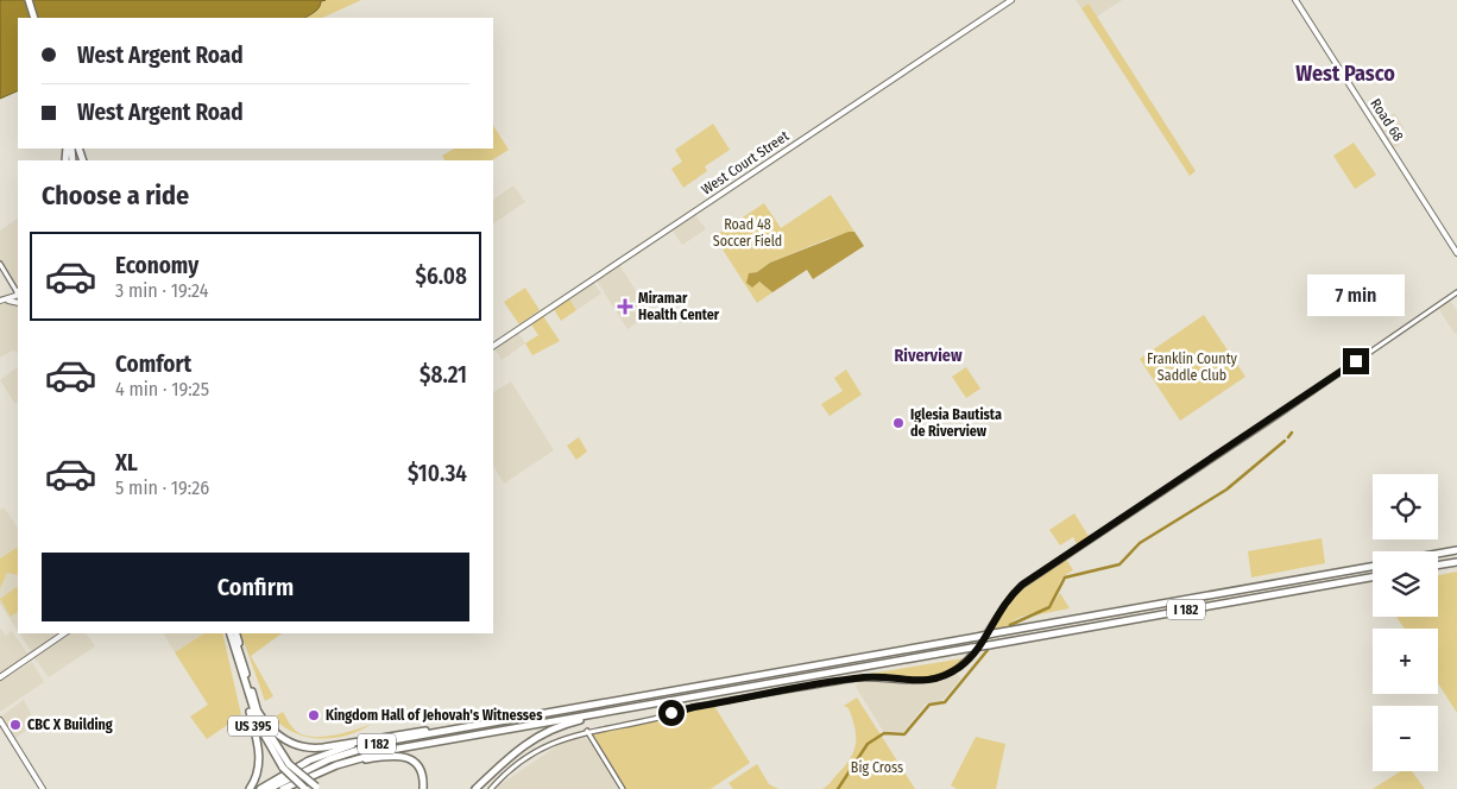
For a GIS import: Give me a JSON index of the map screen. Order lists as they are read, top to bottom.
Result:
{
  "streets": {
    "highway": ["I 182", "US 395"],
    "main road": ["Road 68", "West Court Street"]
  },
  "districts": ["West Pasco", "Riverview"],
  "parks": ["Road 48 Soccer Field", "Franklin County Saddle Club", "Big Cross"],
  "places": {
    "health": ["Miramar Health Center"],
    "other": ["Iglesia Bautista de Riverview", "Kingdom Hall of Jehovah's Witnesses", "CBC X Building"]
  },
  "page": {
    "banner": ["West Argent Road", "West Argent Road"],
    "heading": "Choose a ride",
    "list": [
      {
        "name": "Economy",
        "note": "3 min · 19:24",
        "value": "$6.08"
      },
      {
        "name": "Comfort",
        "note": "4 min · 19:25",
        "value": "$8.21"
      },
      {
        "name": "XL",
        "note": "5 min · 19:26",
        "value": "$10.34"
      }
    ],
    "bubble": "7 min",
    "map_buttons": ["+", "−"],
    "buttons": "Confirm"
  }
}
